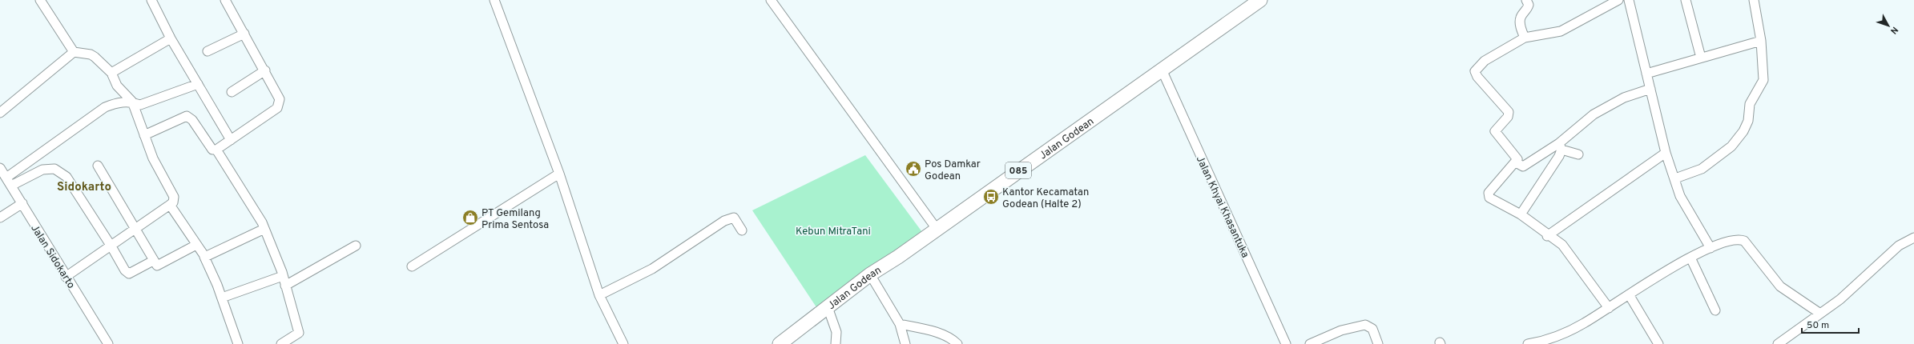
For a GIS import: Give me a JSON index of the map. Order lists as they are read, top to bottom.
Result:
{
  "streets": {
    "main road": ["Jalan Godean", "085"],
    "street": ["Jalan Khyai Khasantuka", "Jalan Sidokarto"]
  },
  "crossings": [
    ["Jalan Godean", "Jalan Khyai Khasantuka"]
  ],
  "districts": ["Sidokarto"],
  "parks": ["Kebun MitraTani"],
  "places": {
    "public building": ["Pos Damkar Godean"],
    "bus stop": ["Kantor Kecamatan Godean (Halte 2)"],
    "shop": ["PT Gemilang Prima Sentosa"]
  },
  "scale_bar": "50 m",
  "north": "bottom right"
}
